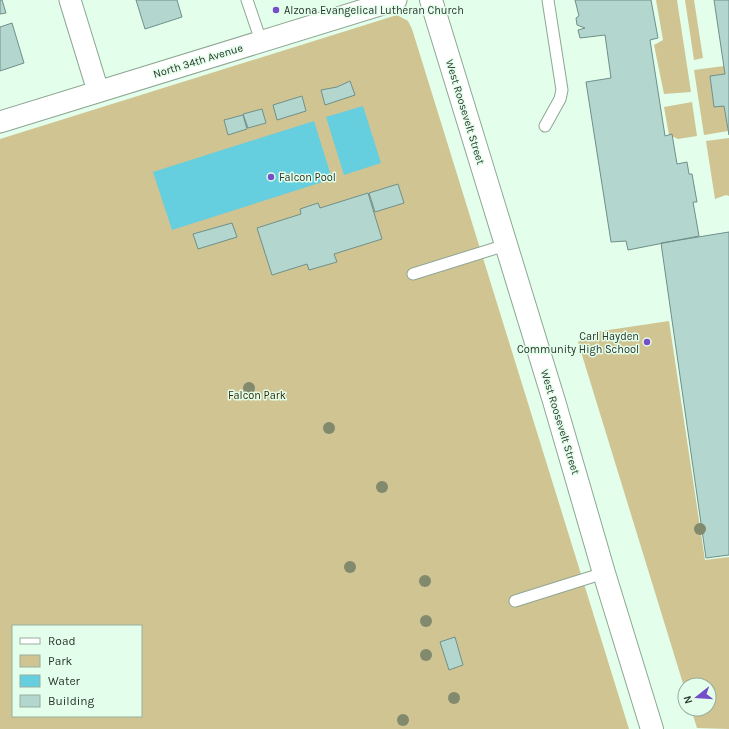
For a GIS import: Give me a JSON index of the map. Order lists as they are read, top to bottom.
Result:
{
  "streets": {
    "street": ["North 34th Avenue", "West Roosevelt Street"]
  },
  "parks": ["Falcon Park"],
  "places": ["Alzona Evangelical Lutheran Church", "Falcon Pool", "Carl Hayden Community High School"],
  "legend": [
    "Road",
    "Park",
    "Water",
    "Building"
  ],
  "north": "left"
}
